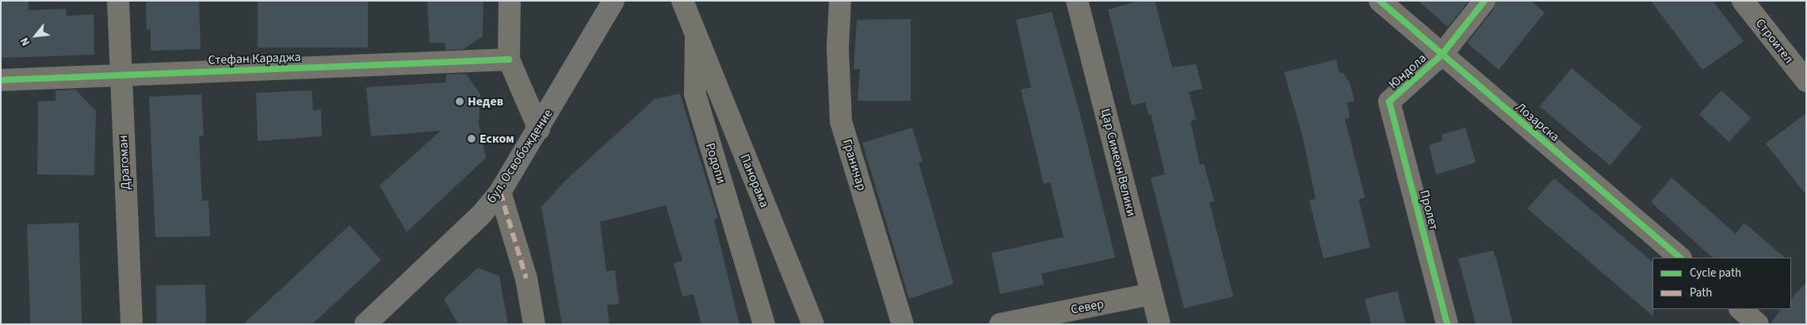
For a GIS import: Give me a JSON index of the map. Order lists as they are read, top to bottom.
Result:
{
  "streets": {
    "main road": ["бул. Освобождение"],
    "street": [
      "Строител",
      "Стефан Караджа",
      "Юндола",
      "Лозарска",
      "Драгоман",
      "Цар Симеон Велики",
      "Родопи",
      "Граничар",
      "Панорама",
      "Пролет",
      "Север"
    ]
  },
  "crossings": [
    ["Стефан Караджа", "Драгоман"],
    ["Юндола", "Лозарска"],
    ["Юндола", "Пролет"],
    ["Цар Симеон Велики", "Север"],
    ["Родопи", "Панорама"]
  ],
  "places": ["Недев", "Еском"],
  "legend": ["Cycle path", "Path"],
  "north": "bottom left"
}
